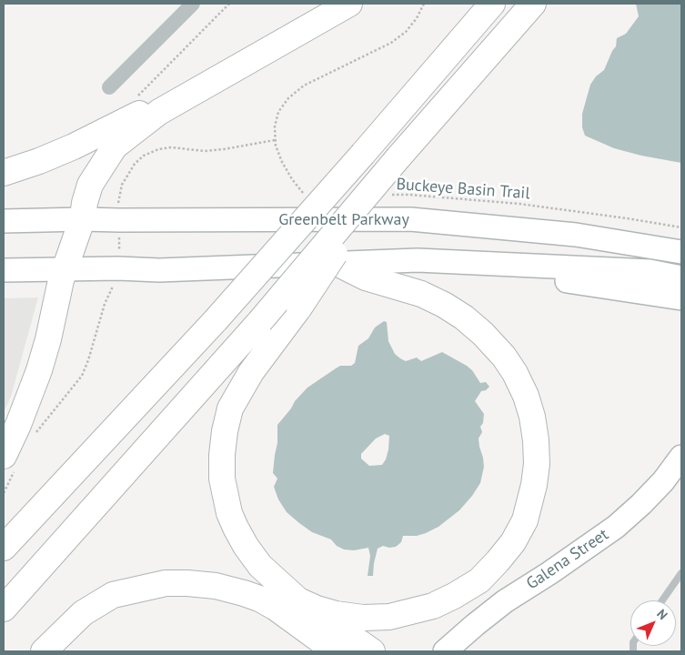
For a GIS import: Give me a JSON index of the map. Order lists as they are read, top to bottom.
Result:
{
  "streets": {
    "main road": ["Greenbelt Parkway", "Galena Street"],
    "path": ["Buckeye Basin Trail"]
  },
  "north": "top right"
}
